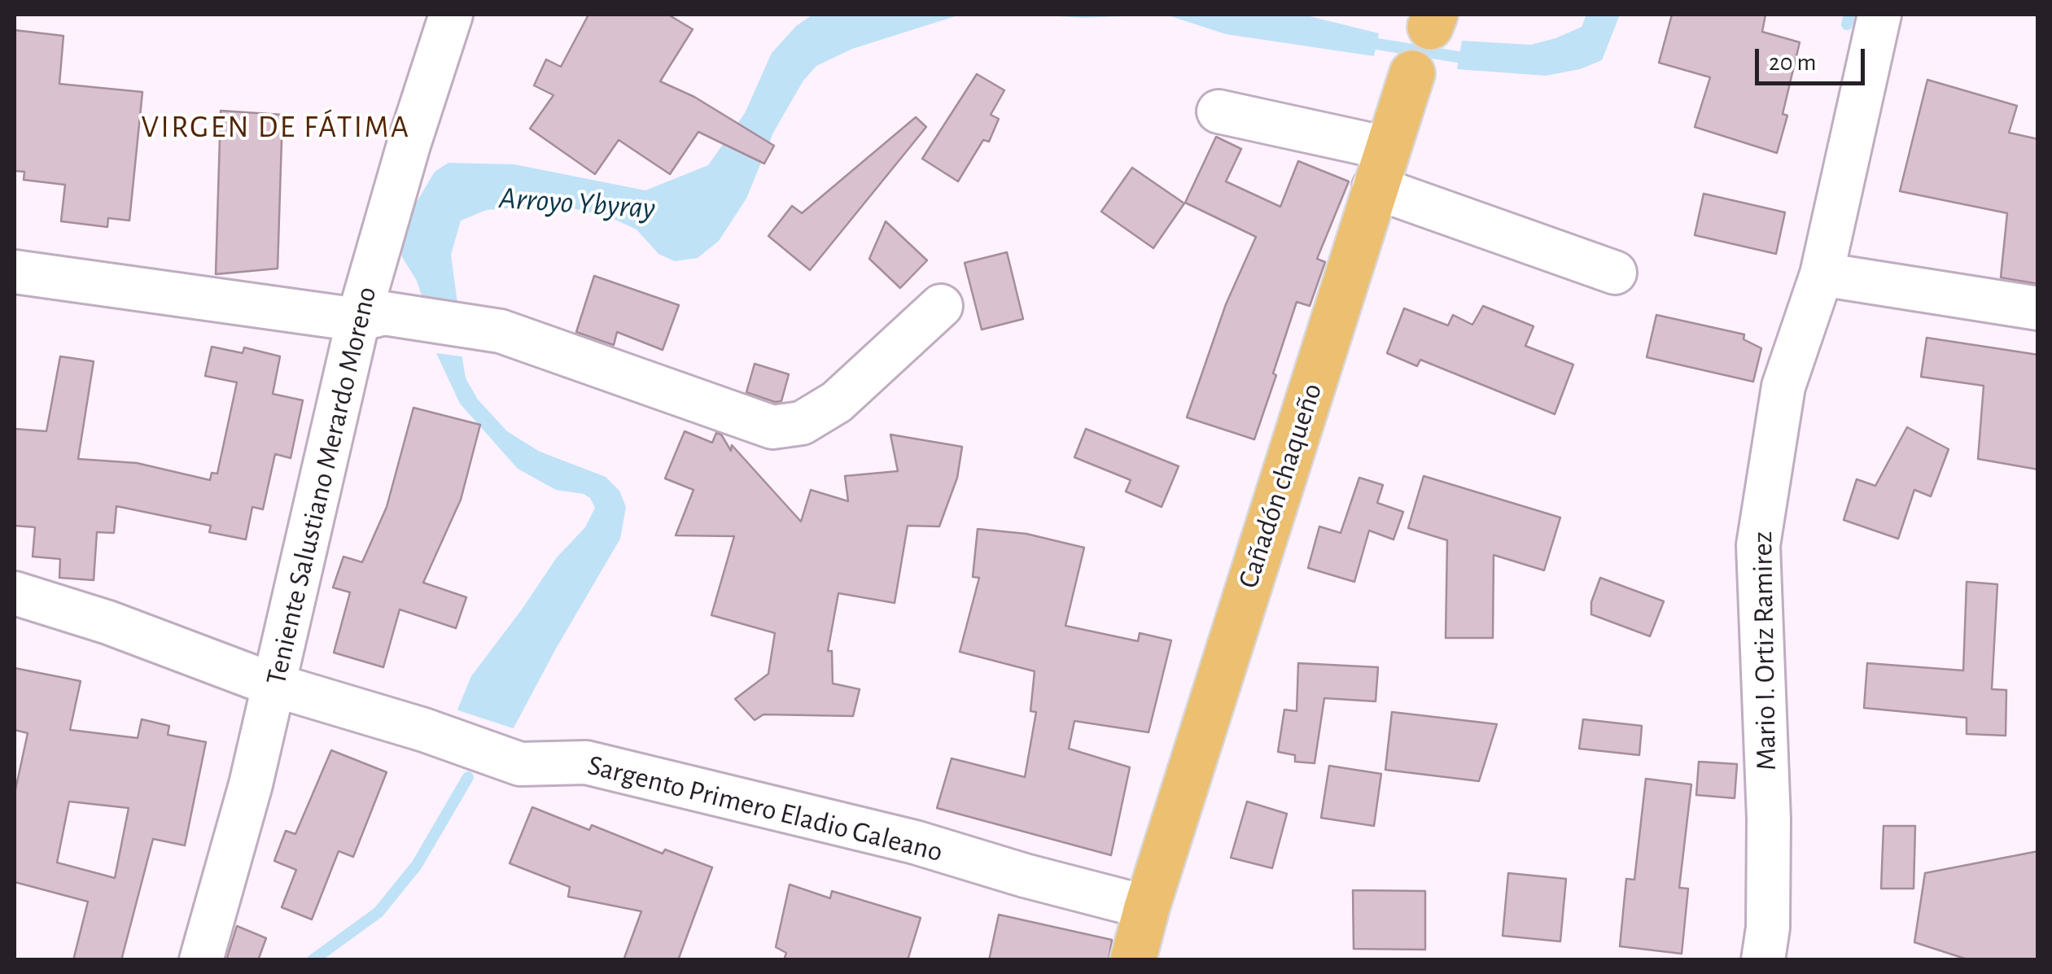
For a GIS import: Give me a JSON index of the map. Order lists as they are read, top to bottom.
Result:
{
  "streets": {
    "main road": ["Cañadón chaqueño"],
    "street": ["Teniente Salustiano Merardo Moreno", "Mario I. Ortiz Ramirez", "Sargento Primero Eladio Galeano"]
  },
  "crossings": [
    ["Teniente Salustiano Merardo Moreno", "Sargento Primero Eladio Galeano"],
    ["Cañadón chaqueño", "Sargento Primero Eladio Galeano"]
  ],
  "districts": ["VIRGEN DE FÁTIMA"],
  "water": ["Arroyo Ybyray"],
  "scale_bar": "20 m"
}
